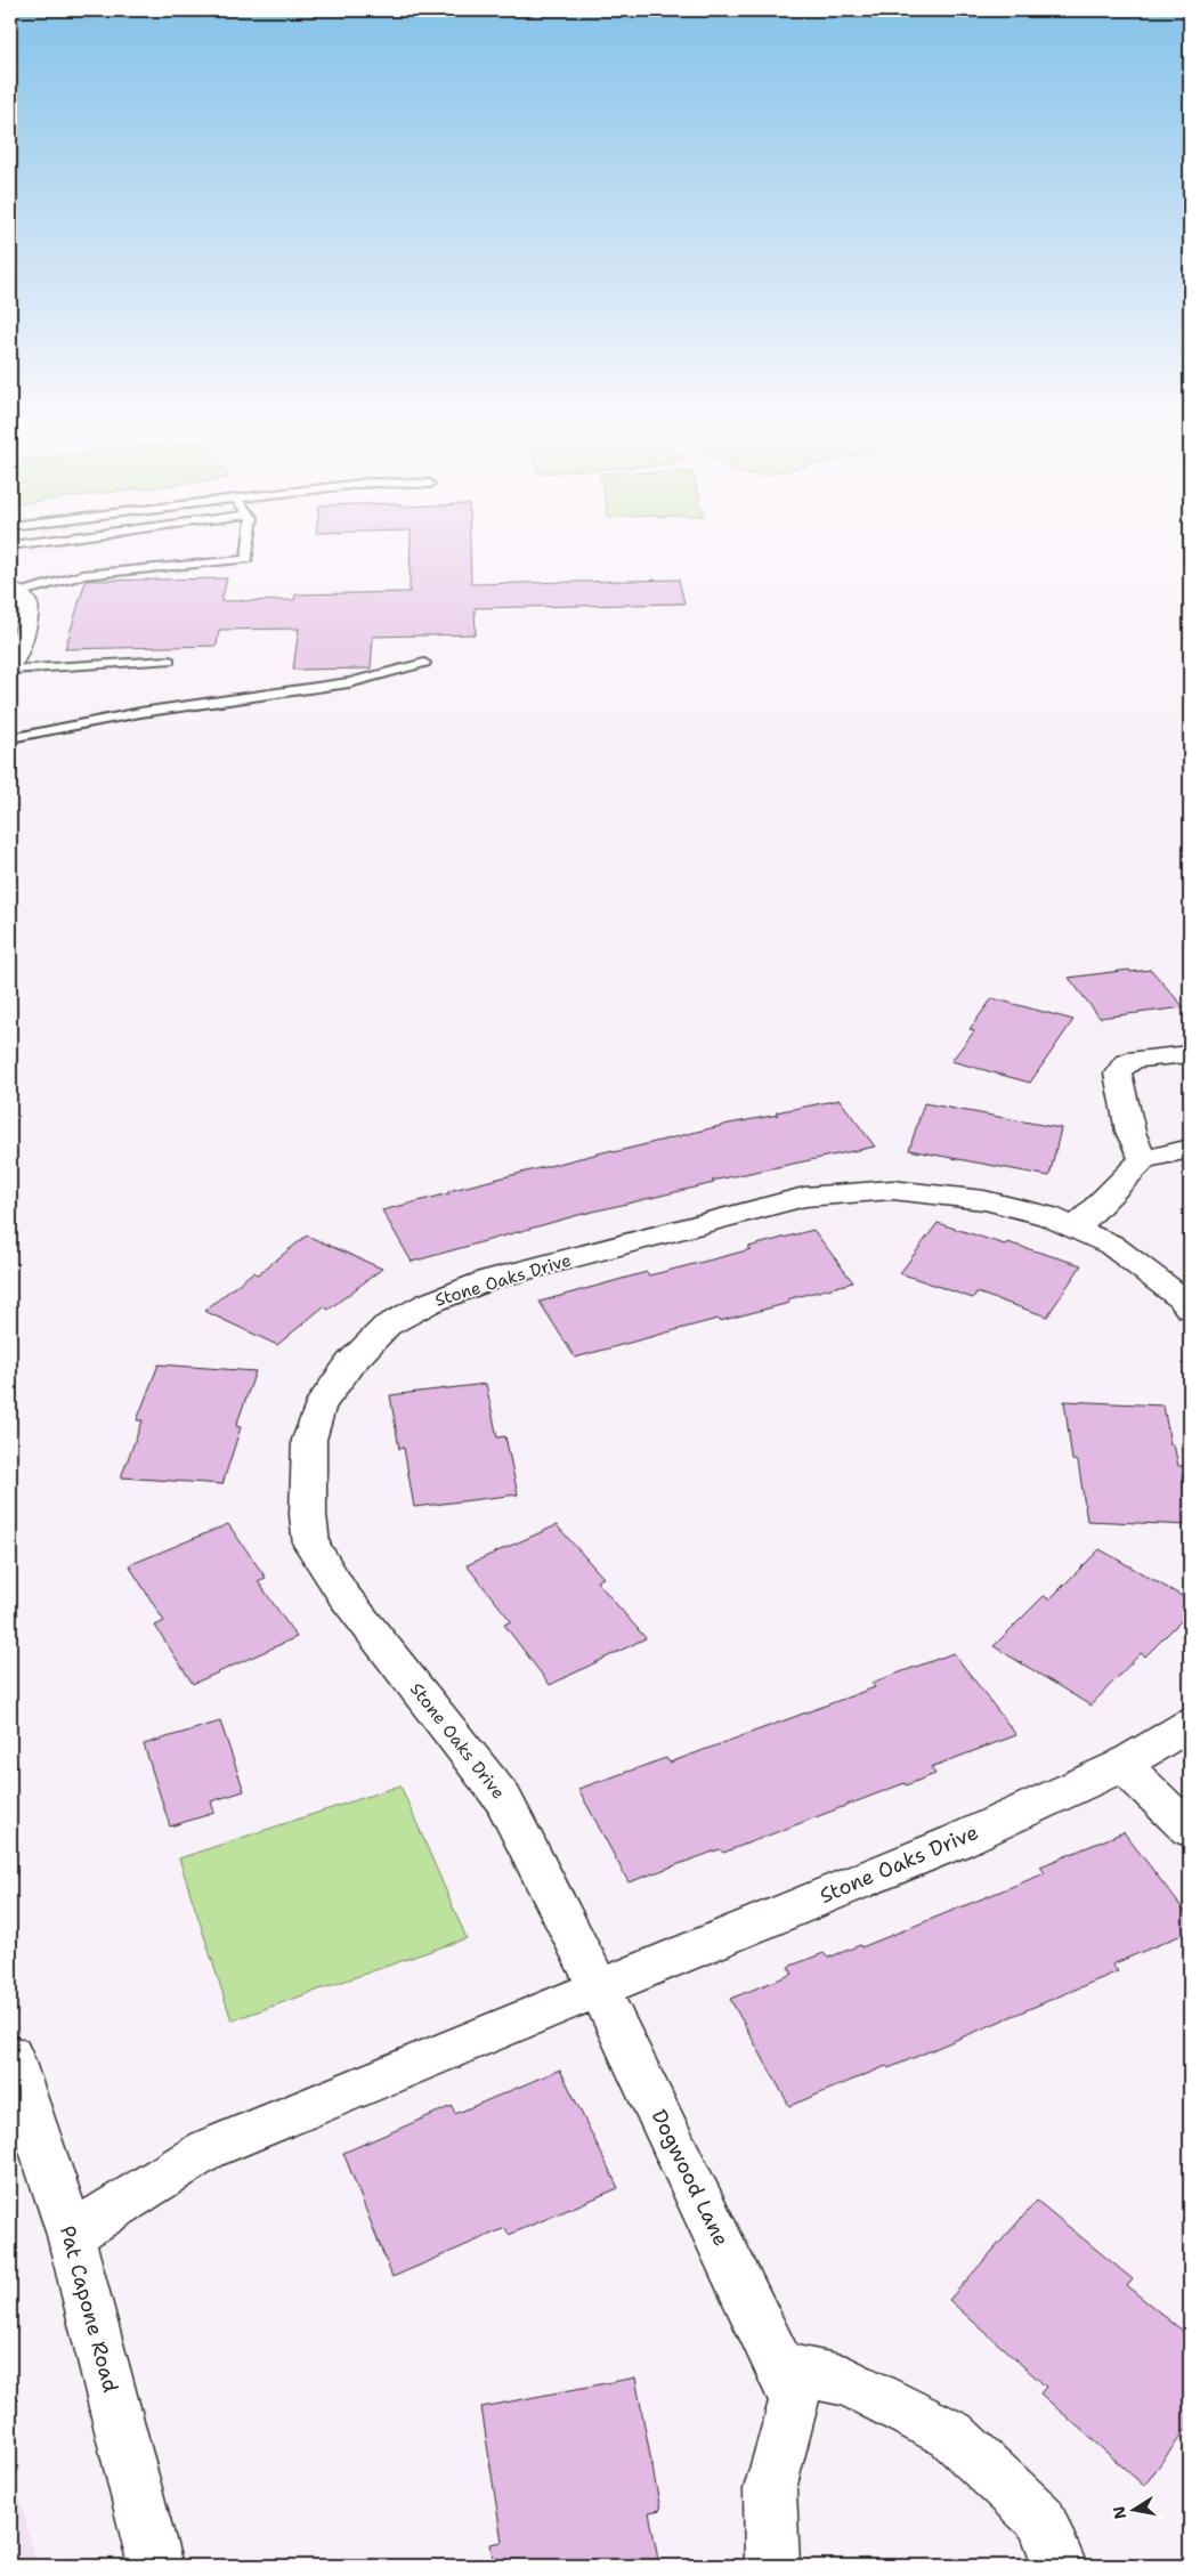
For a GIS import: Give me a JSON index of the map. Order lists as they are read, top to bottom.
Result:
{
  "streets": {
    "street": ["Stone Oaks Drive", "Dogwood Lane", "Pat Capone Road"]
  },
  "crossings": [
    ["Stone Oaks Drive", "Dogwood Lane"],
    ["Stone Oaks Drive", "Pat Capone Road"]
  ],
  "north": "left"
}
